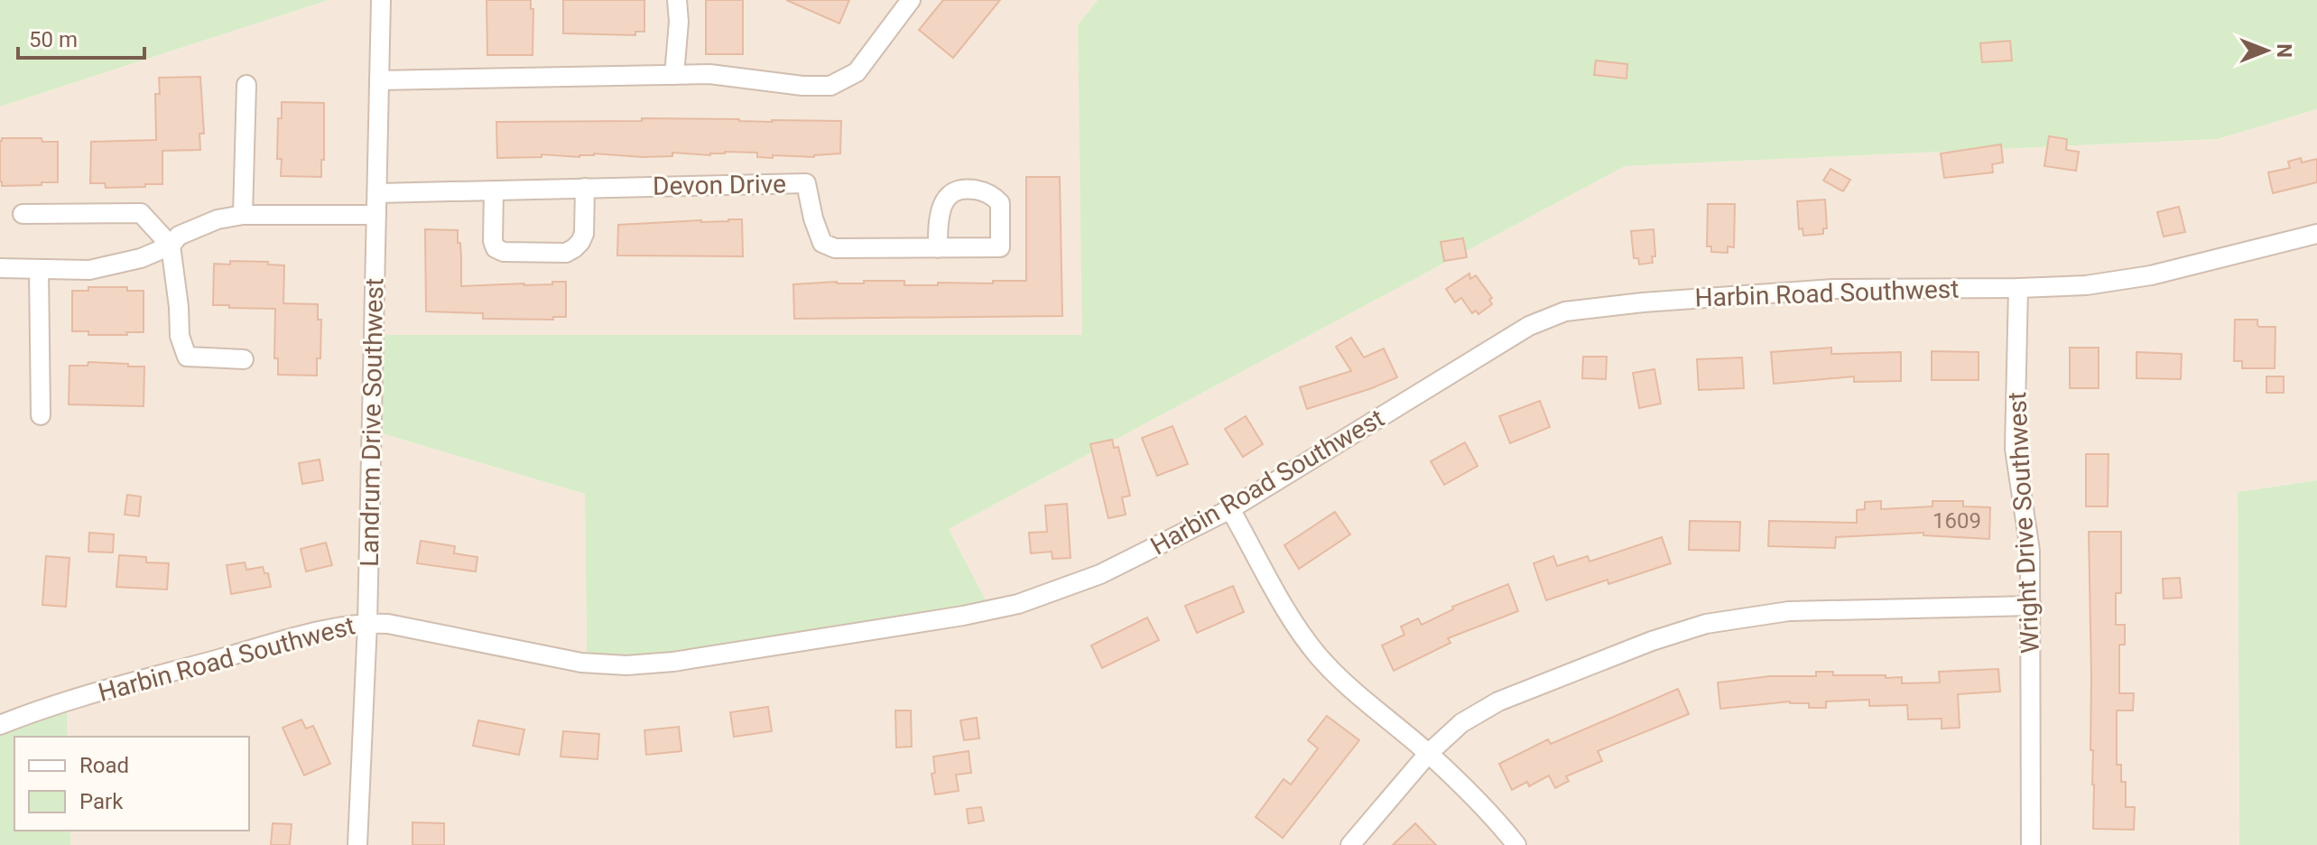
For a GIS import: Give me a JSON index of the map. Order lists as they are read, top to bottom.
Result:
{
  "streets": {
    "street": [
      "Devon Drive",
      "Harbin Road Southwest",
      "Landrum Drive Southwest",
      "Wright Drive Southwest"
    ]
  },
  "crossings": [
    ["Devon Drive", "Landrum Drive Southwest"],
    ["Harbin Road Southwest", "Landrum Drive Southwest"],
    ["Harbin Road Southwest", "Wright Drive Southwest"]
  ],
  "house_numbers": ["1609"],
  "legend": ["Road", "Park"],
  "scale_bar": "50 m",
  "north": "right"
}
